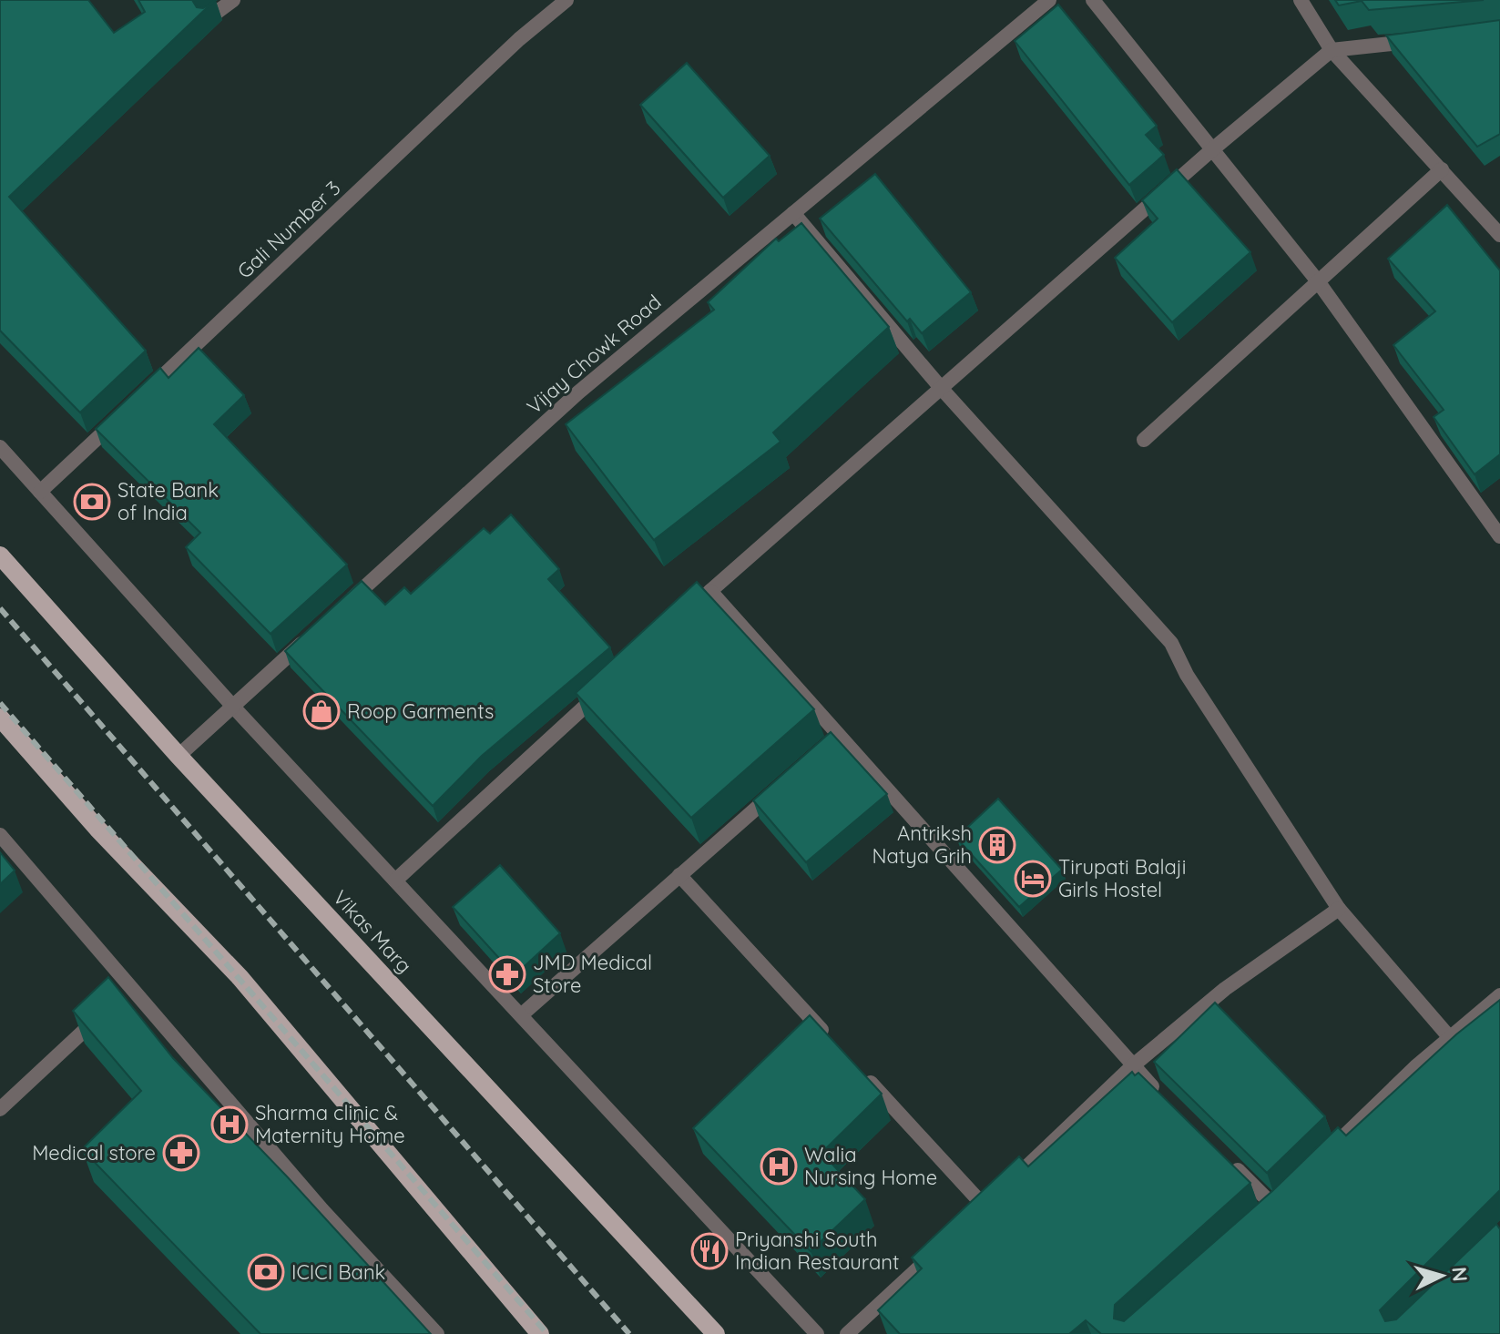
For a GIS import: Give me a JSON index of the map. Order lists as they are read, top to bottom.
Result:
{
  "streets": {
    "main road": ["Vikas Marg"],
    "street": ["Gali Number 3", "Vijay Chowk Road"]
  },
  "places": {
    "bank": ["State Bank of India", "ICICI Bank"],
    "shop": ["Roop Garments"],
    "building": ["Antriksh Natya Grih"],
    "hotel": ["Tirupati Balaji Girls Hostel"],
    "pharmacy": ["JMD Medical Store", "Medical store"],
    "hospital": ["Sharma clinic & Maternity Home", "Walia Nursing Home"],
    "restaurant": ["Priyanshi South Indian Restaurant"]
  },
  "north": "right"
}
